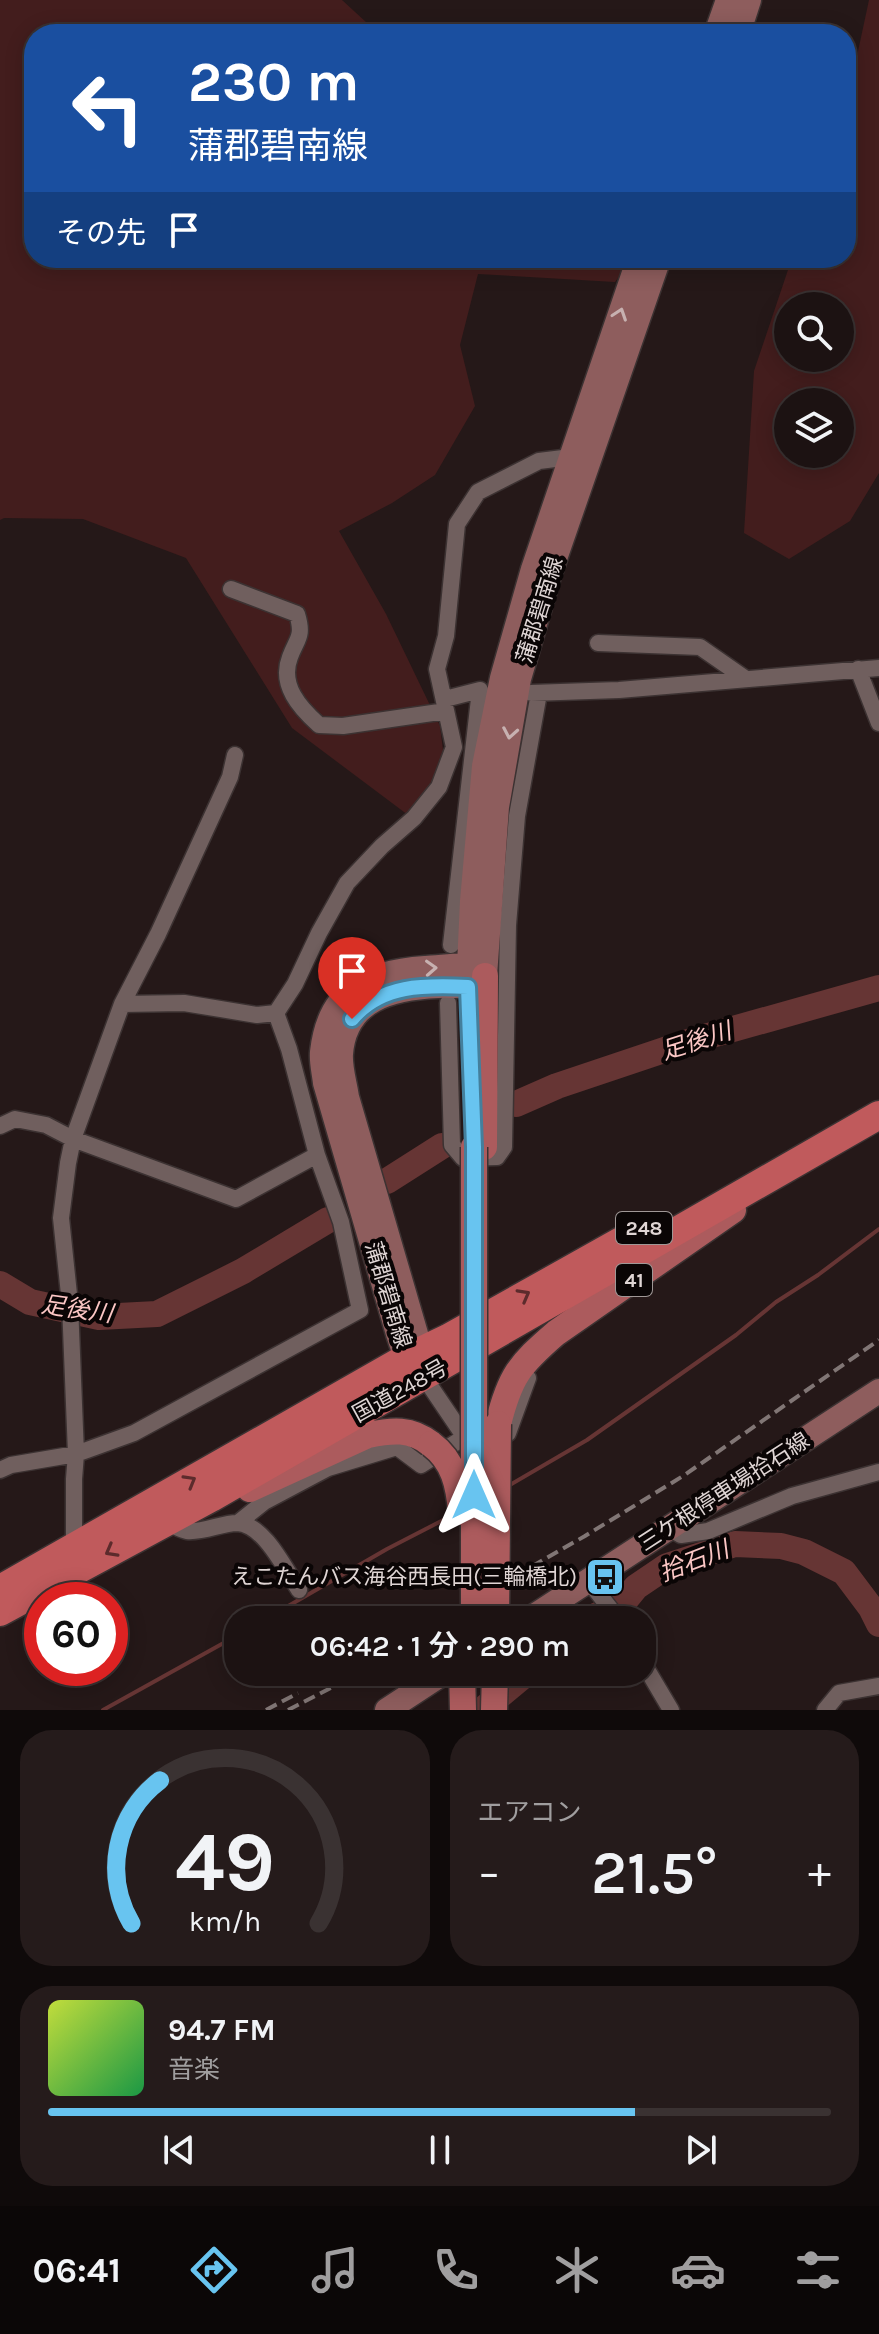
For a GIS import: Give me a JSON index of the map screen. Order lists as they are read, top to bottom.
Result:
{
  "streets": {
    "highway": ["248", "国道248号"],
    "main road": ["蒲郡碧南線", "41", "三ケ根停車場拾石線"]
  },
  "crossings": [
    ["蒲郡碧南線", "国道248号"],
    ["41", "国道248号"]
  ],
  "water": ["足後川", "拾石川"],
  "places": {
    "bus stop": ["えこたんバス海谷西長田(三輪橋北)"]
  },
  "page": {
    "turn": ["230 m", "蒲郡碧南線"],
    "then": "その先",
    "limit": "60",
    "trip": "06:42 · 1 分 · 290 m",
    "tile": "エアコン",
    "heat": ["−", "21.5°", "+"],
    "song": ["94.7 FM", "音楽"],
    "tabs": "06:41",
    "gauge": ["49", "km/h"]
  }
}
